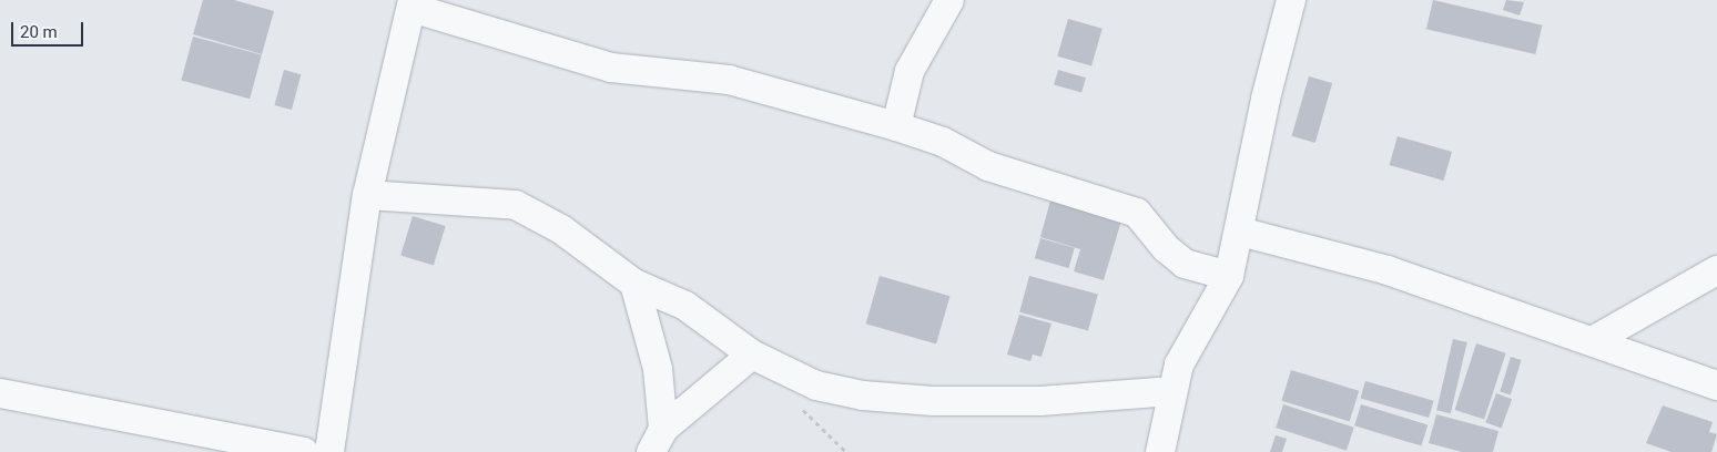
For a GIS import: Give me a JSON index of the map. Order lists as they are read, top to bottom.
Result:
{
  "scale_bar": "20 m"
}
